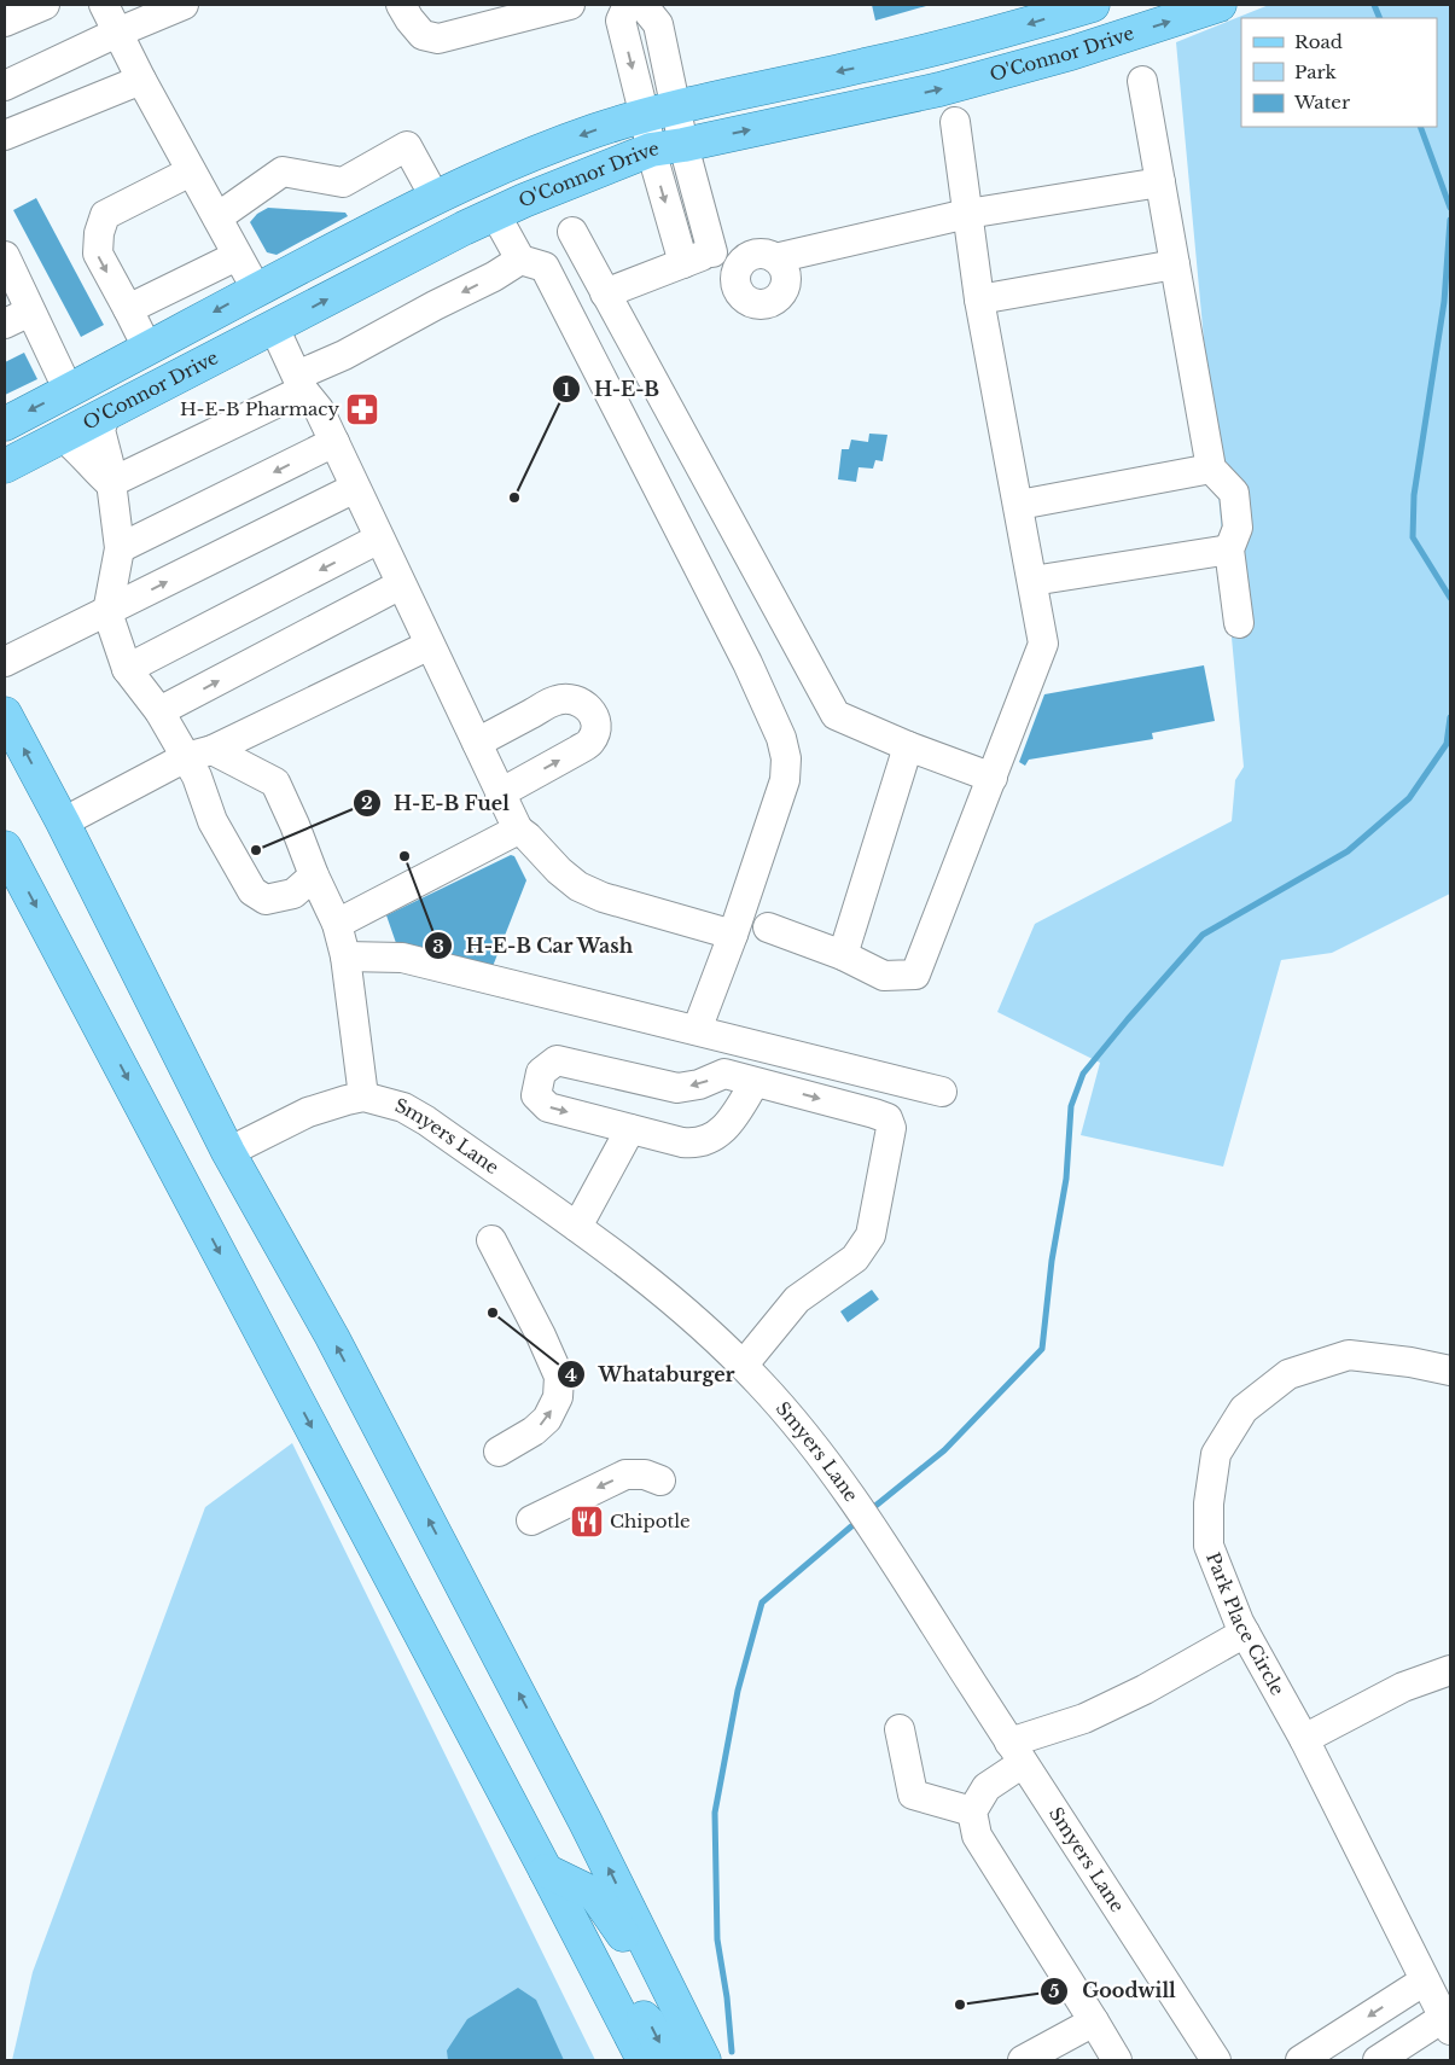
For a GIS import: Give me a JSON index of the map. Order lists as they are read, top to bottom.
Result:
{
  "streets": {
    "main road": ["O'Connor Drive"],
    "street": ["Smyers Lane", "Park Place Circle"]
  },
  "places": {
    "pharmacy": ["H-E-B Pharmacy"],
    "other": [
      "H-E-B",
      "H-E-B Fuel",
      "H-E-B Car Wash",
      "Whataburger",
      "Goodwill"
    ],
    "restaurant": ["Chipotle"]
  },
  "legend": ["Road", "Park", "Water"]
}
